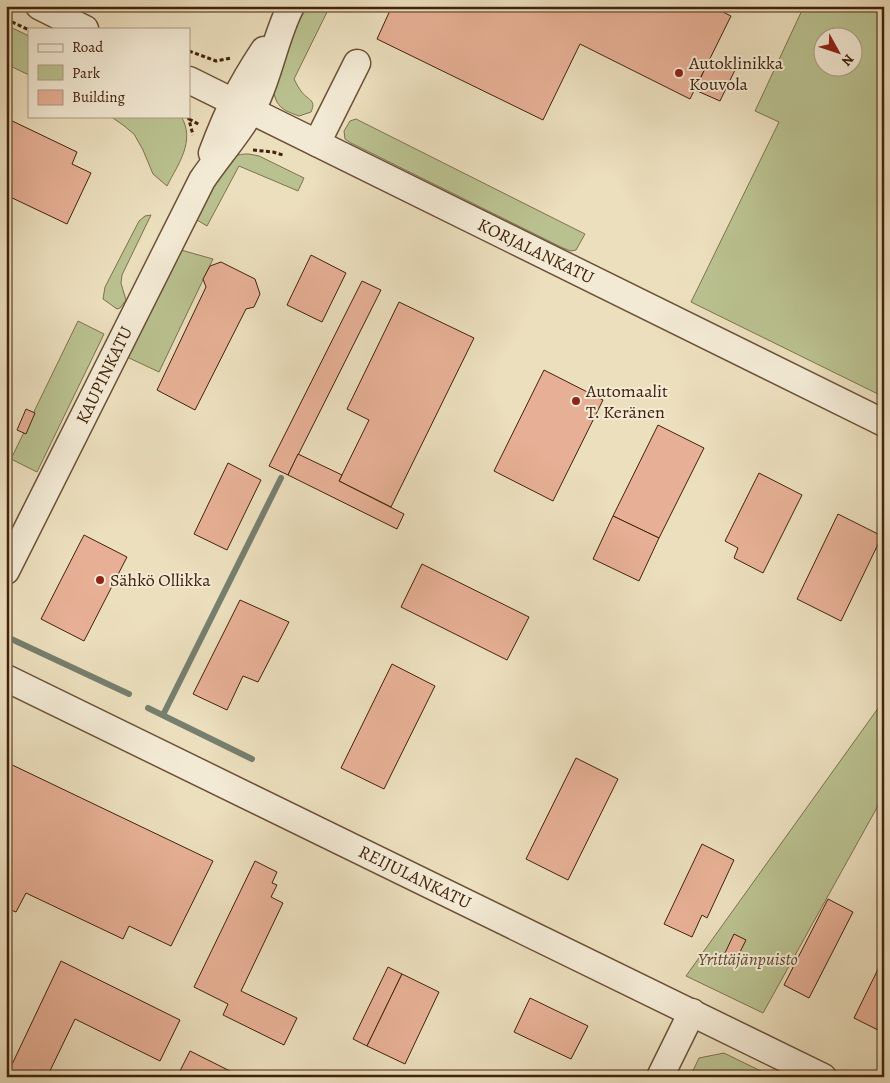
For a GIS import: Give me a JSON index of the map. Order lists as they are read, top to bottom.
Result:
{
  "streets": {
    "street": ["KORJALANKATU", "KAUPINKATU", "REIJULANKATU"]
  },
  "crossings": [
    ["KORJALANKATU", "KAUPINKATU"]
  ],
  "parks": ["Yrittäjänpuisto"],
  "places": ["Autoklinikka Kouvola", "Automaalit T. Keränen", "Sähkö Ollikka"],
  "legend": ["Road", "Park", "Building"],
  "north": "bottom right"
}
